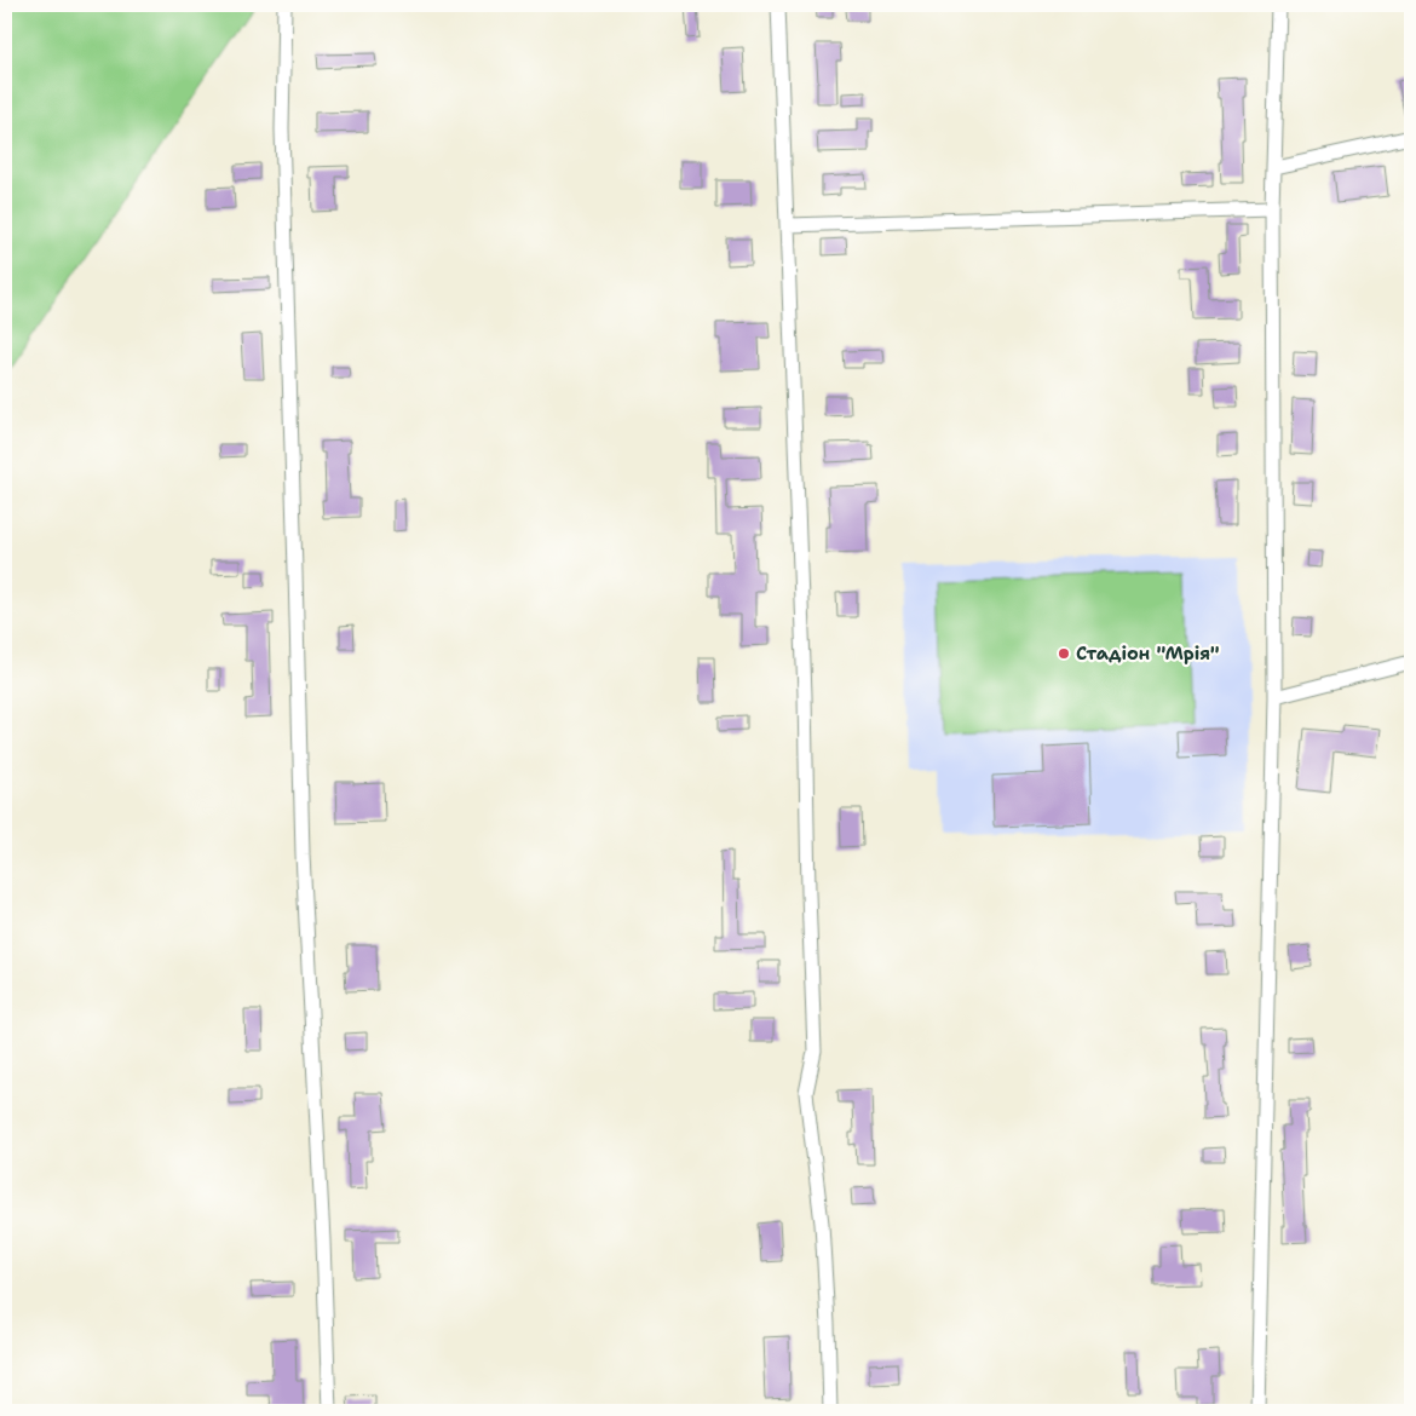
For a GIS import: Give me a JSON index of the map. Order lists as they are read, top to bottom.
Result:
{
  "places": ["Стадіон \"Мрія\""]
}
